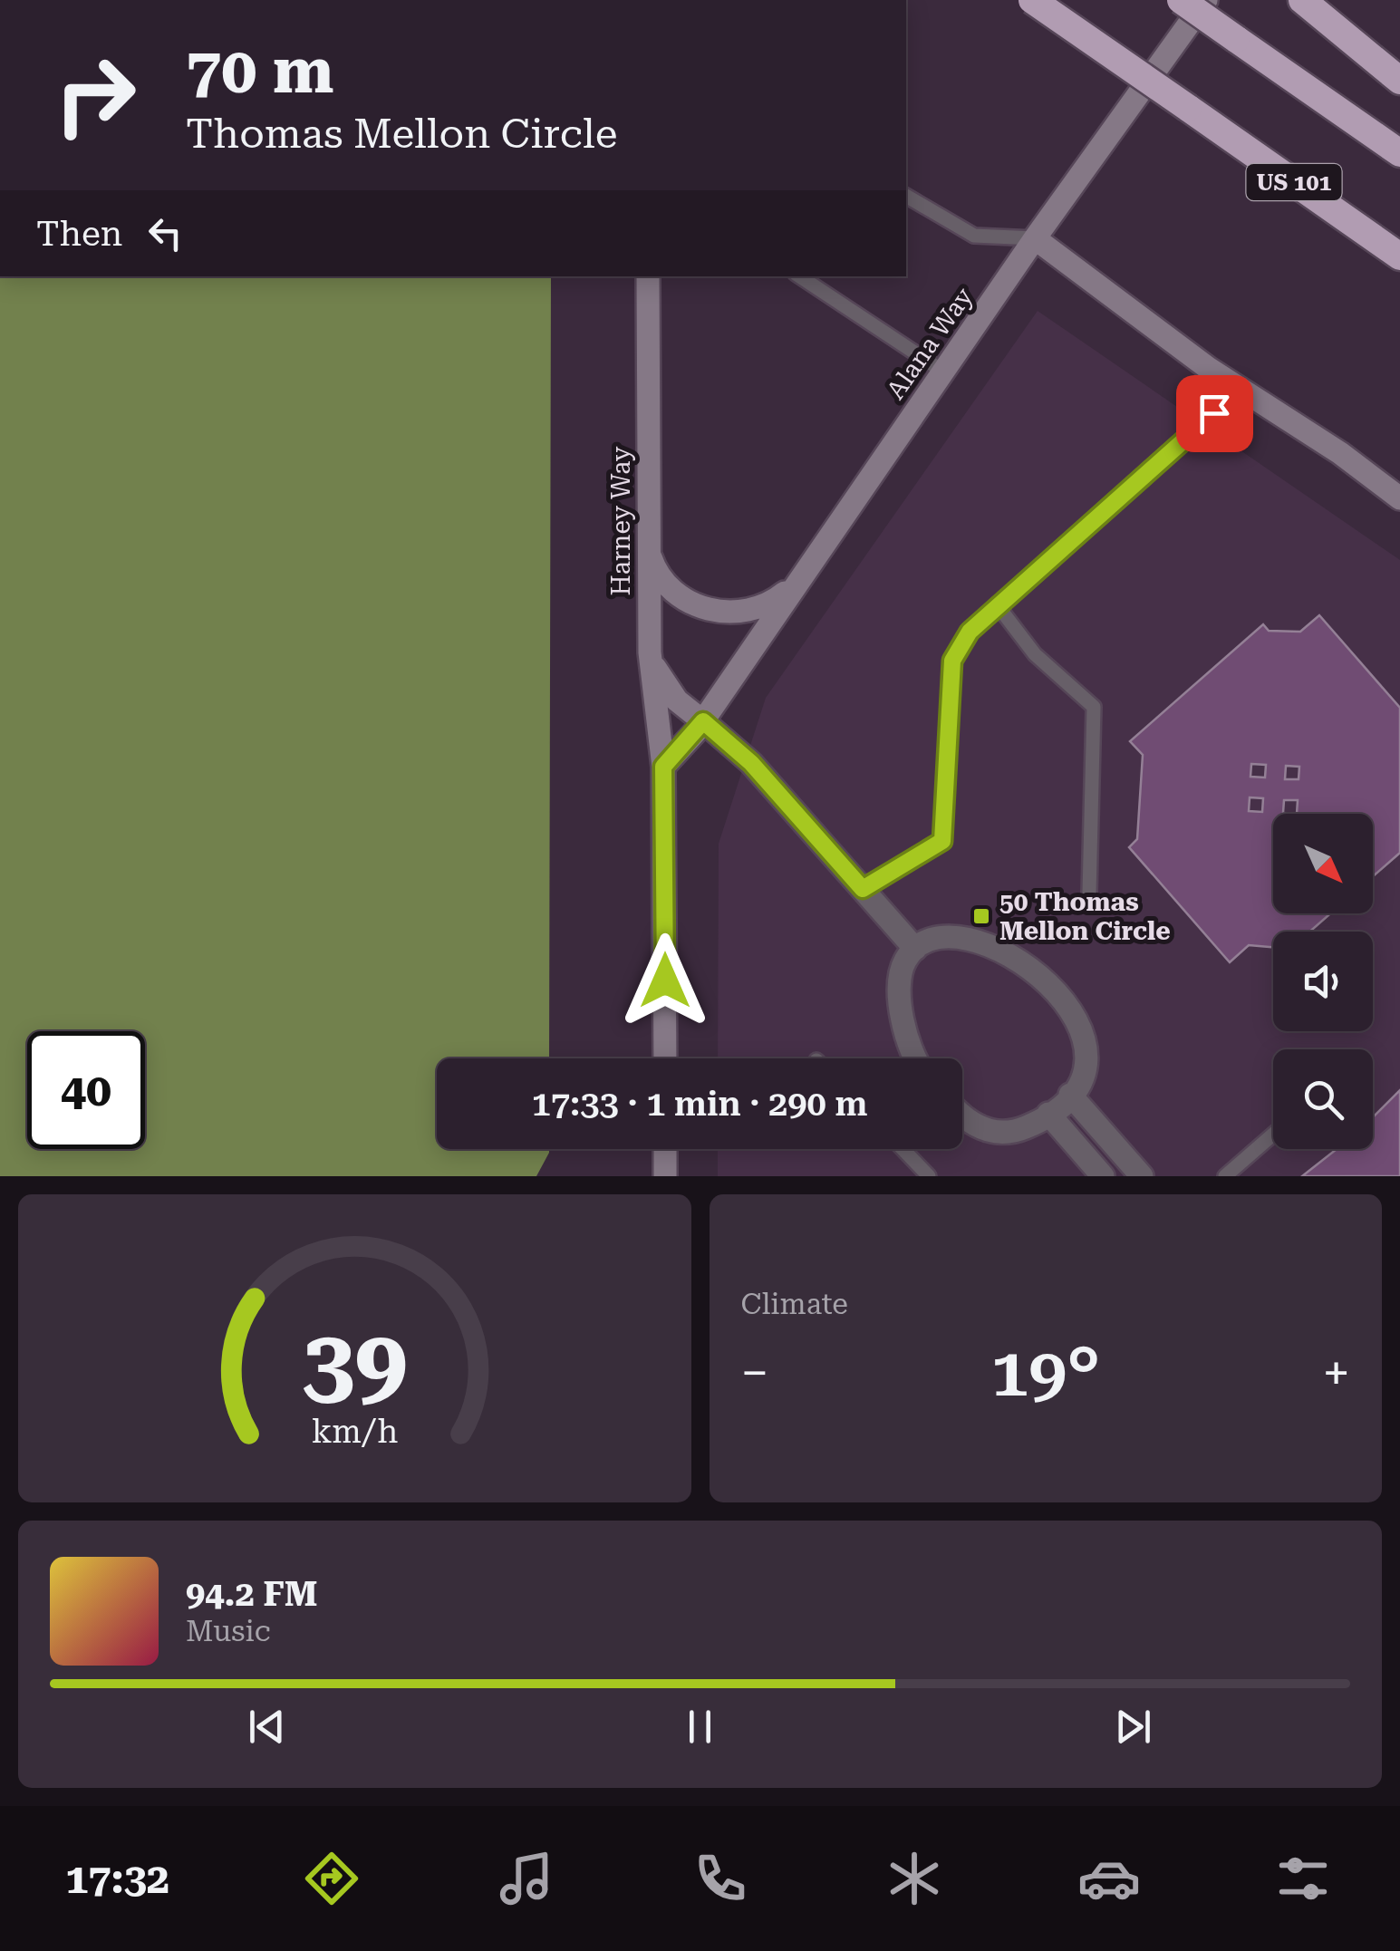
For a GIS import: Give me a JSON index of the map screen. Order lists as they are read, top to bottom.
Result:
{
  "streets": {
    "highway": ["US 101"],
    "street": ["Alana Way", "Harney Way"]
  },
  "places": {
    "transit": ["50 Thomas Mellon Circle"]
  },
  "north": "bottom right",
  "page": {
    "turn": ["70 m", "Thomas Mellon Circle"],
    "then": "Then",
    "limit": "40",
    "trip": "17:33 · 1 min · 290 m",
    "tile": "Climate",
    "heat": ["−", "19°", "+"],
    "song": ["94.2 FM", "Music"],
    "tabs": "17:32",
    "gauge": ["39", "km/h"]
  }
}
